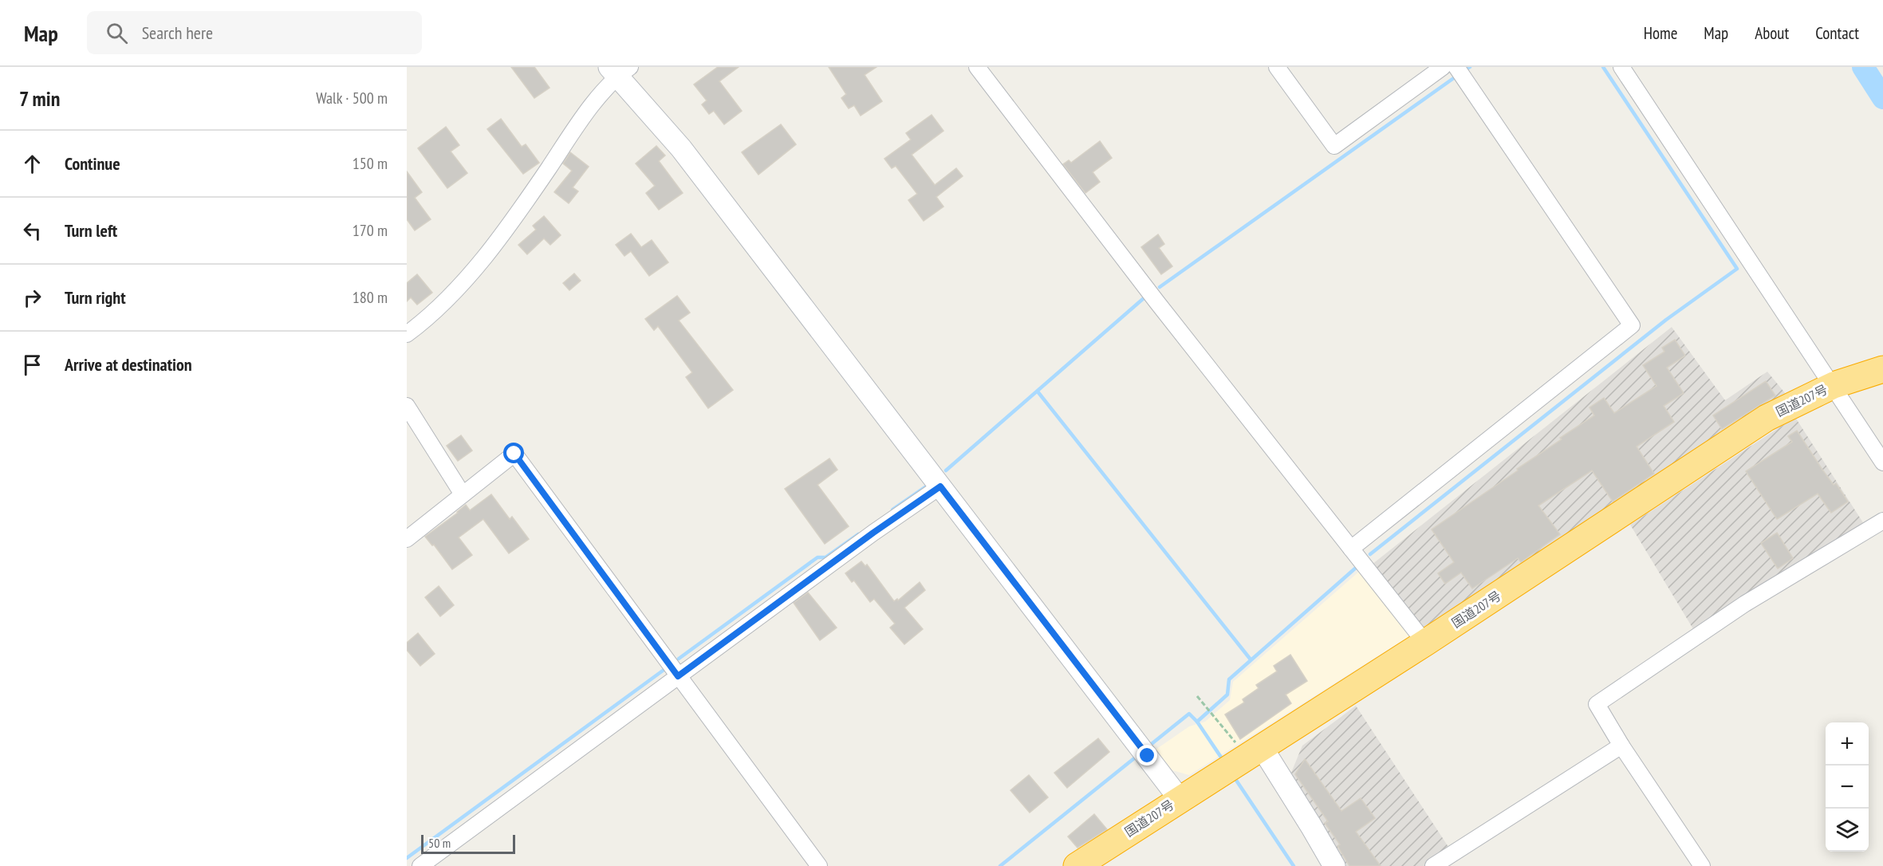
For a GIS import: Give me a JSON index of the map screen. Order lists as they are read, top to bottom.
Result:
{
  "streets": {
    "highway": ["国道207号"]
  },
  "scale_bar": "50 m",
  "page": {
    "header": "Map",
    "search": "Search here",
    "nav": [
      "Home",
      "Map",
      "About",
      "Contact"
    ],
    "heading": ["7 min", "Walk · 500 m"],
    "list": [
      ["Continue", "150 m"],
      ["Turn left", "170 m"],
      ["Turn right", "180 m"],
      "Arrive at destination"
    ],
    "map_buttons": ["+", "−"],
    "scale": "50 m"
  }
}
